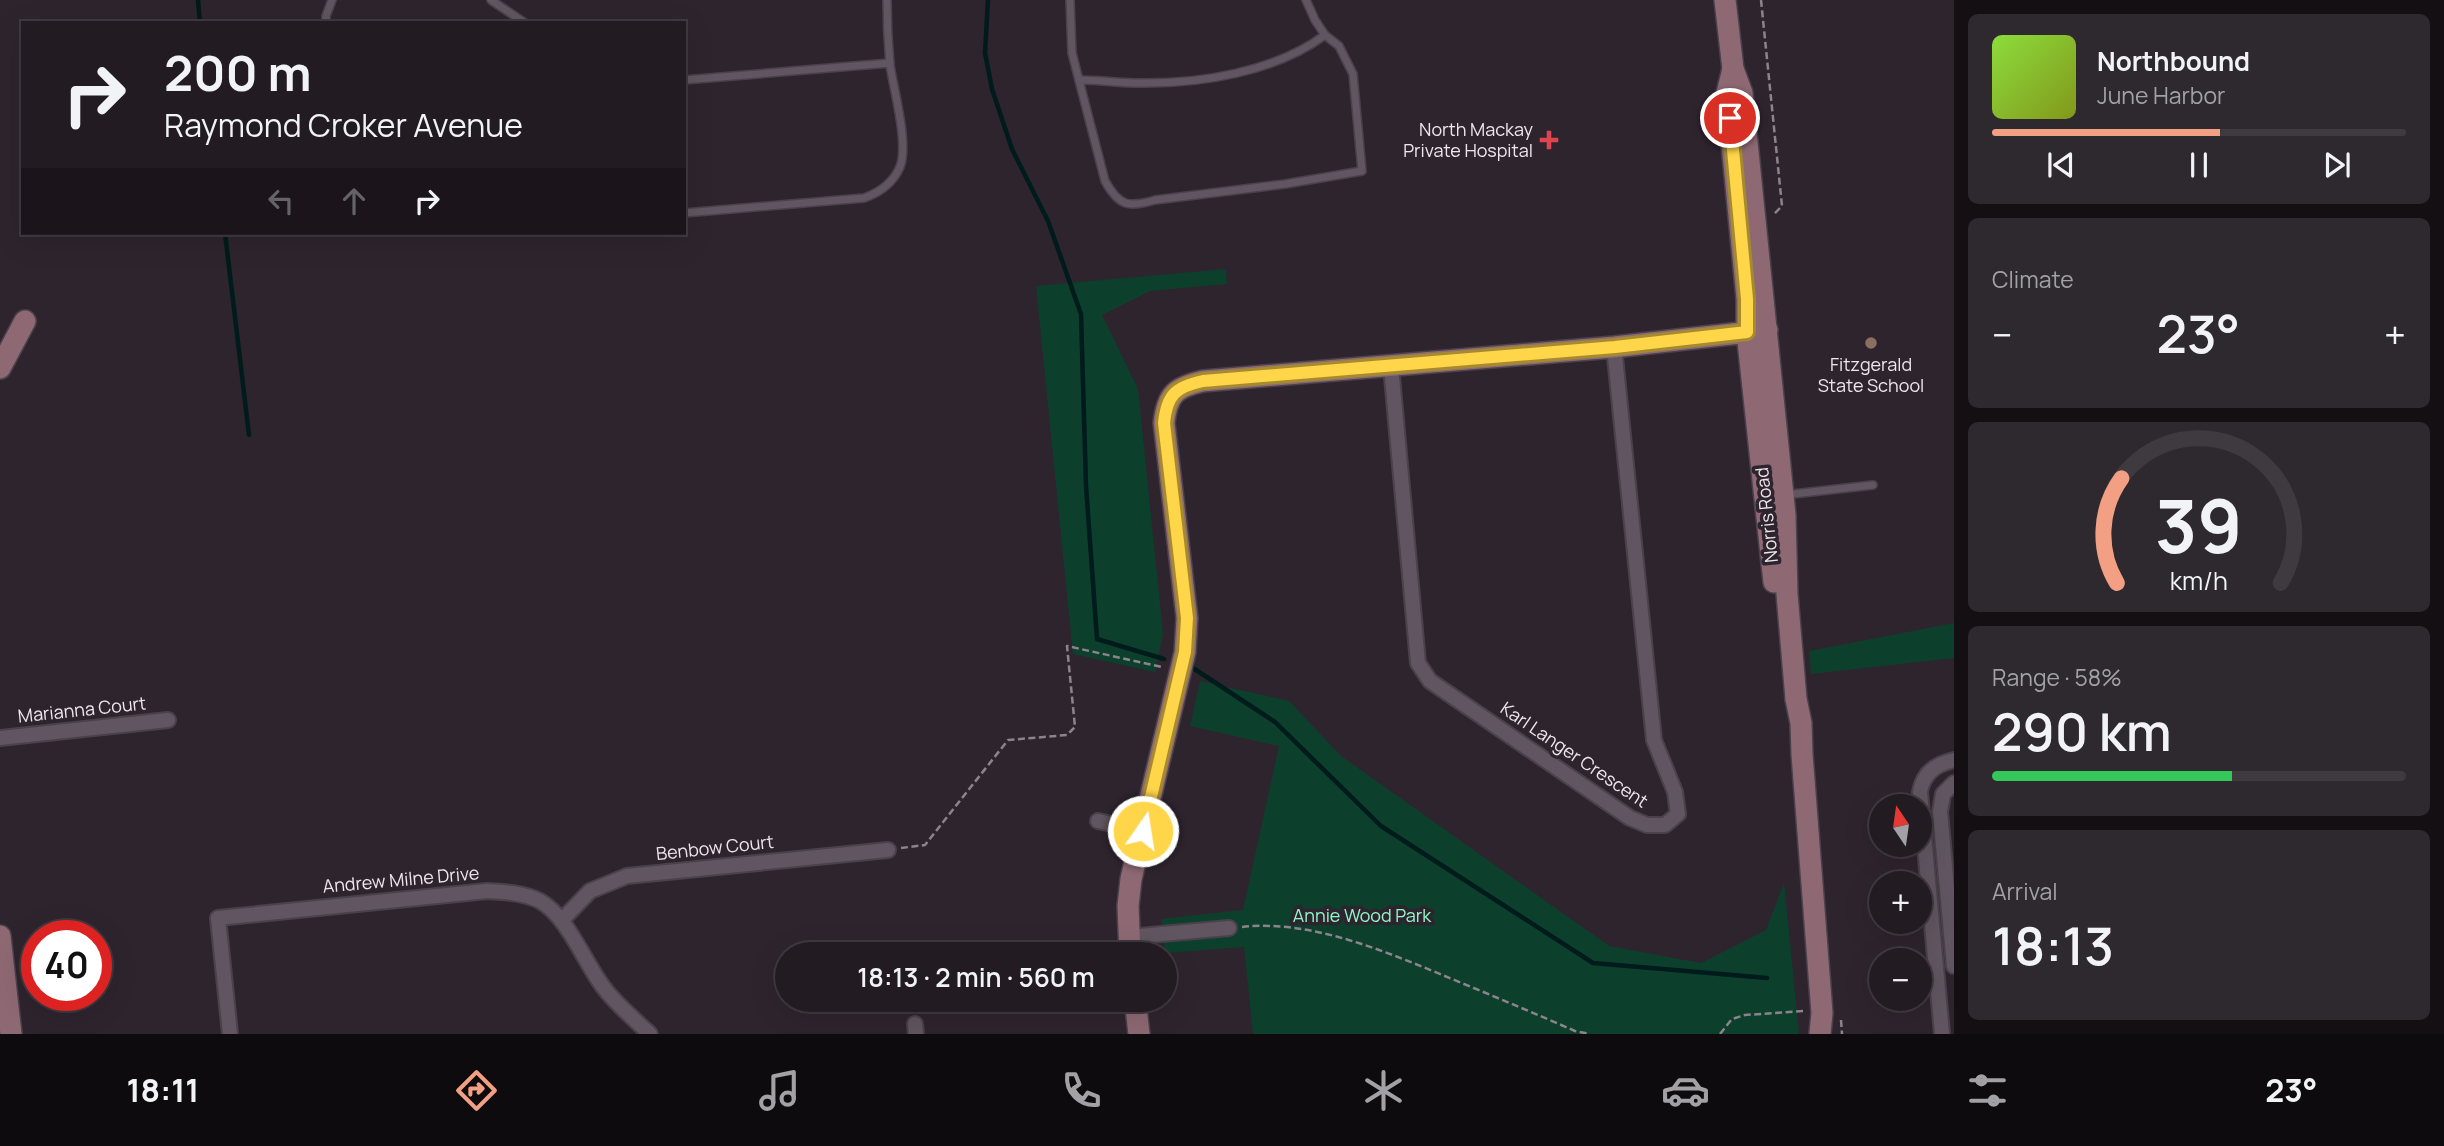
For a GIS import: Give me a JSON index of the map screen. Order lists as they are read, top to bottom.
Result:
{
  "streets": {
    "street": [
      "Norris Road",
      "Marianna Court",
      "Karl Langer Crescent",
      "Benbow Court",
      "Andrew Milne Drive"
    ]
  },
  "crossings": [
    ["Benbow Court", "Andrew Milne Drive"]
  ],
  "parks": ["Annie Wood Park"],
  "places": {
    "health": ["North Mackay Private Hospital"],
    "other": ["Fitzgerald State School"]
  },
  "north": "top",
  "page": {
    "turn": ["200 m", "Raymond Croker Avenue"],
    "song": ["Northbound", "June Harbor"],
    "tile": [
      "Climate",
      ["Range · 58%", "290 km"],
      ["Arrival", "18:13"]
    ],
    "heat": ["−", "23°", "+"],
    "map_buttons": ["+", "−"],
    "limit": "40",
    "trip": "18:13 · 2 min · 560 m",
    "tabs": ["18:11", "23°"],
    "gauge": ["39", "km/h"]
  }
}
